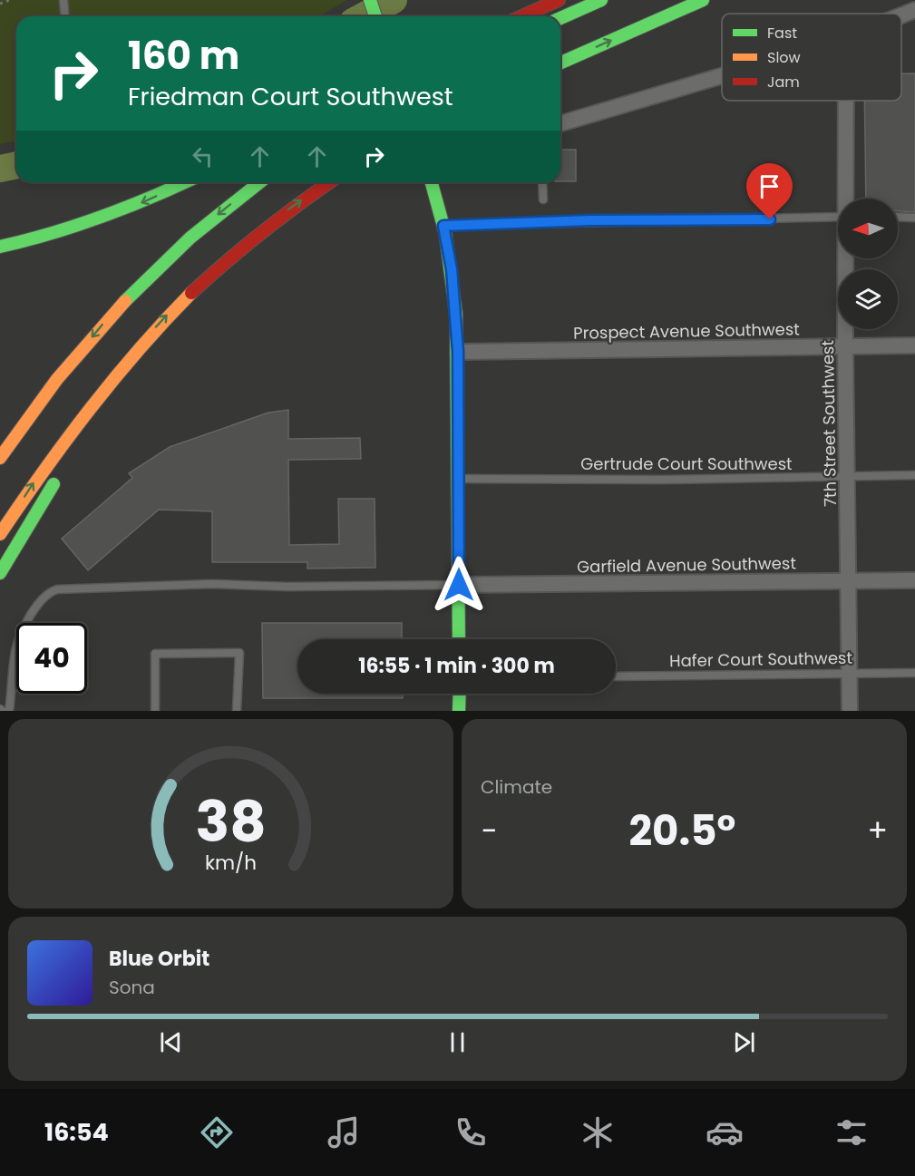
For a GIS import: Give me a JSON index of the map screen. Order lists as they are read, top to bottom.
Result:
{
  "streets": {
    "street": ["Prospect Avenue Southwest", "7th Street Southwest", "Garfield Avenue Southwest"],
    "lane": ["Gertrude Court Southwest", "Hafer Court Southwest"]
  },
  "crossings": [
    ["Prospect Avenue Southwest", "7th Street Southwest"],
    ["7th Street Southwest", "Gertrude Court Southwest"],
    ["7th Street Southwest", "Garfield Avenue Southwest"],
    ["7th Street Southwest", "Hafer Court Southwest"]
  ],
  "legend": ["Fast", "Slow", "Jam"],
  "north": "left",
  "page": {
    "turn": ["160 m", "Friedman Court Southwest"],
    "limit": "40",
    "trip": "16:55 · 1 min · 300 m",
    "tile": "Climate",
    "heat": ["−", "20.5°", "+"],
    "song": ["Blue Orbit", "Sona"],
    "tabs": "16:54",
    "gauge": ["38", "km/h"]
  }
}
